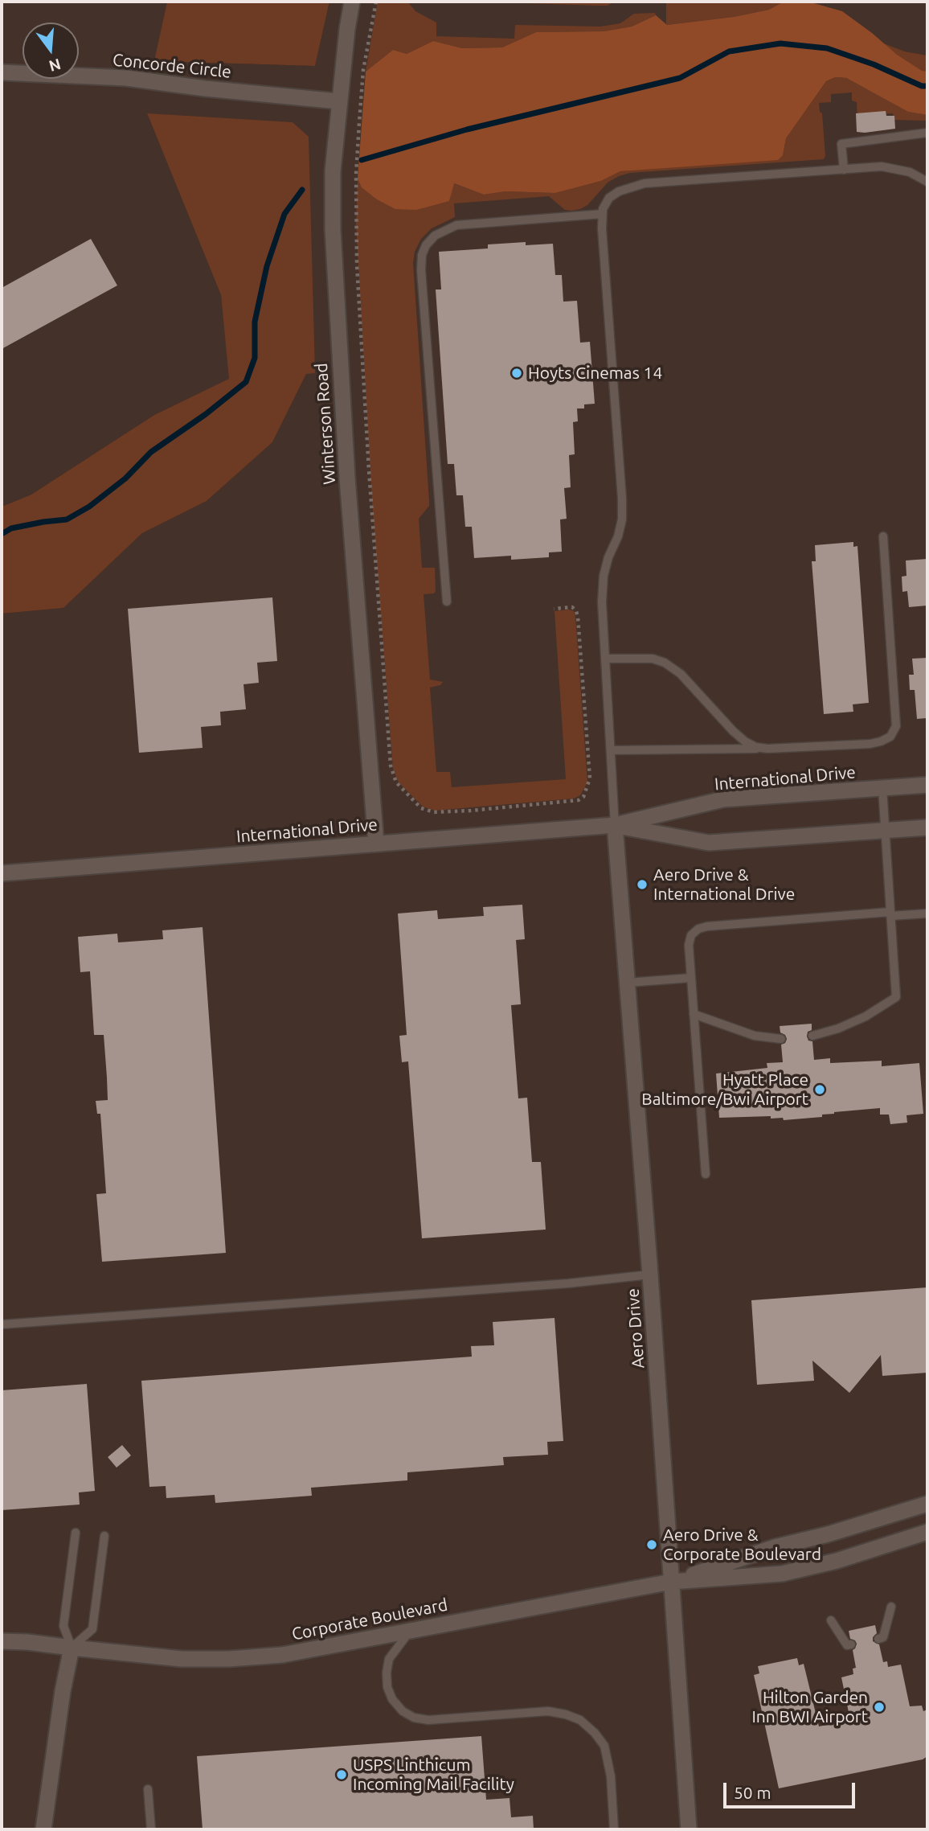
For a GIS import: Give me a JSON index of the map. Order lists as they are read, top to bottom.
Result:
{
  "streets": {
    "street": [
      "Concorde Circle",
      "Winterson Road",
      "International Drive",
      "Aero Drive",
      "Corporate Boulevard"
    ]
  },
  "crossings": [
    ["Concorde Circle", "Winterson Road"],
    ["Winterson Road", "International Drive"],
    ["International Drive", "Aero Drive"],
    ["Aero Drive", "Corporate Boulevard"]
  ],
  "places": [
    "Hoyts Cinemas 14",
    "Aero Drive & International Drive",
    "Hyatt Place Baltimore/Bwi Airport",
    "Aero Drive & Corporate Boulevard",
    "Hilton Garden Inn BWI Airport",
    "USPS Linthicum Incoming Mail Facility"
  ],
  "scale_bar": "50 m",
  "north": "bottom"
}
